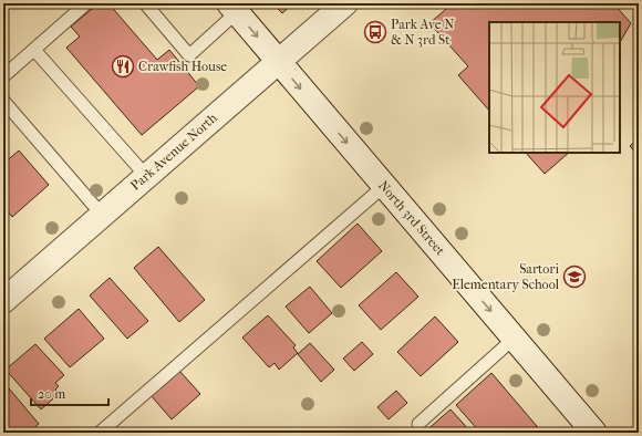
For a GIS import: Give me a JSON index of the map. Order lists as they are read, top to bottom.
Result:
{
  "streets": {
    "main road": ["Park Avenue North", "North 3rd Street"]
  },
  "crossings": [
    ["Park Avenue North", "North 3rd Street"]
  ],
  "one_way": ["North 3rd Street"],
  "places": {
    "bus stop": ["Park Ave N & N 3rd St"],
    "restaurant": ["Crawfish House"],
    "school or university": ["Sartori Elementary School"]
  },
  "scale_bar": "20 m"
}
